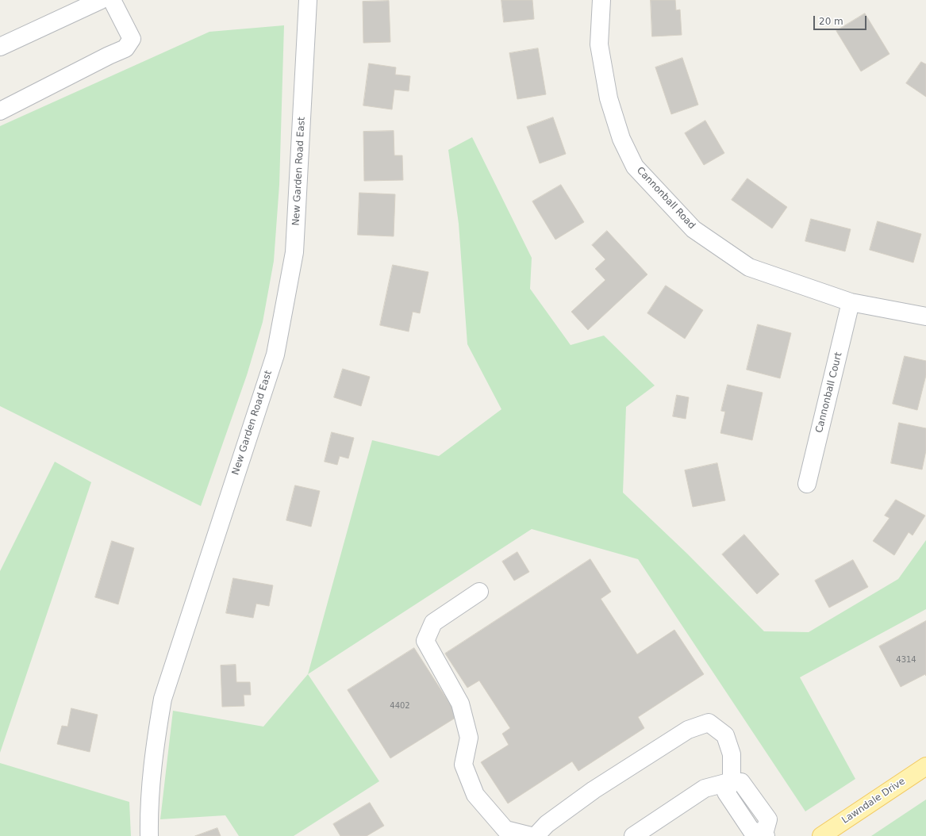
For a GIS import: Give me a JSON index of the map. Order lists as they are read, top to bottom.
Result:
{
  "streets": {
    "main road": ["Lawndale Drive"],
    "street": ["New Garden Road East", "Cannonball Road", "Cannonball Court"]
  },
  "crossings": [
    ["Cannonball Road", "Cannonball Court"]
  ],
  "house_numbers": ["4314", "4402"],
  "scale_bar": "20 m"
}
